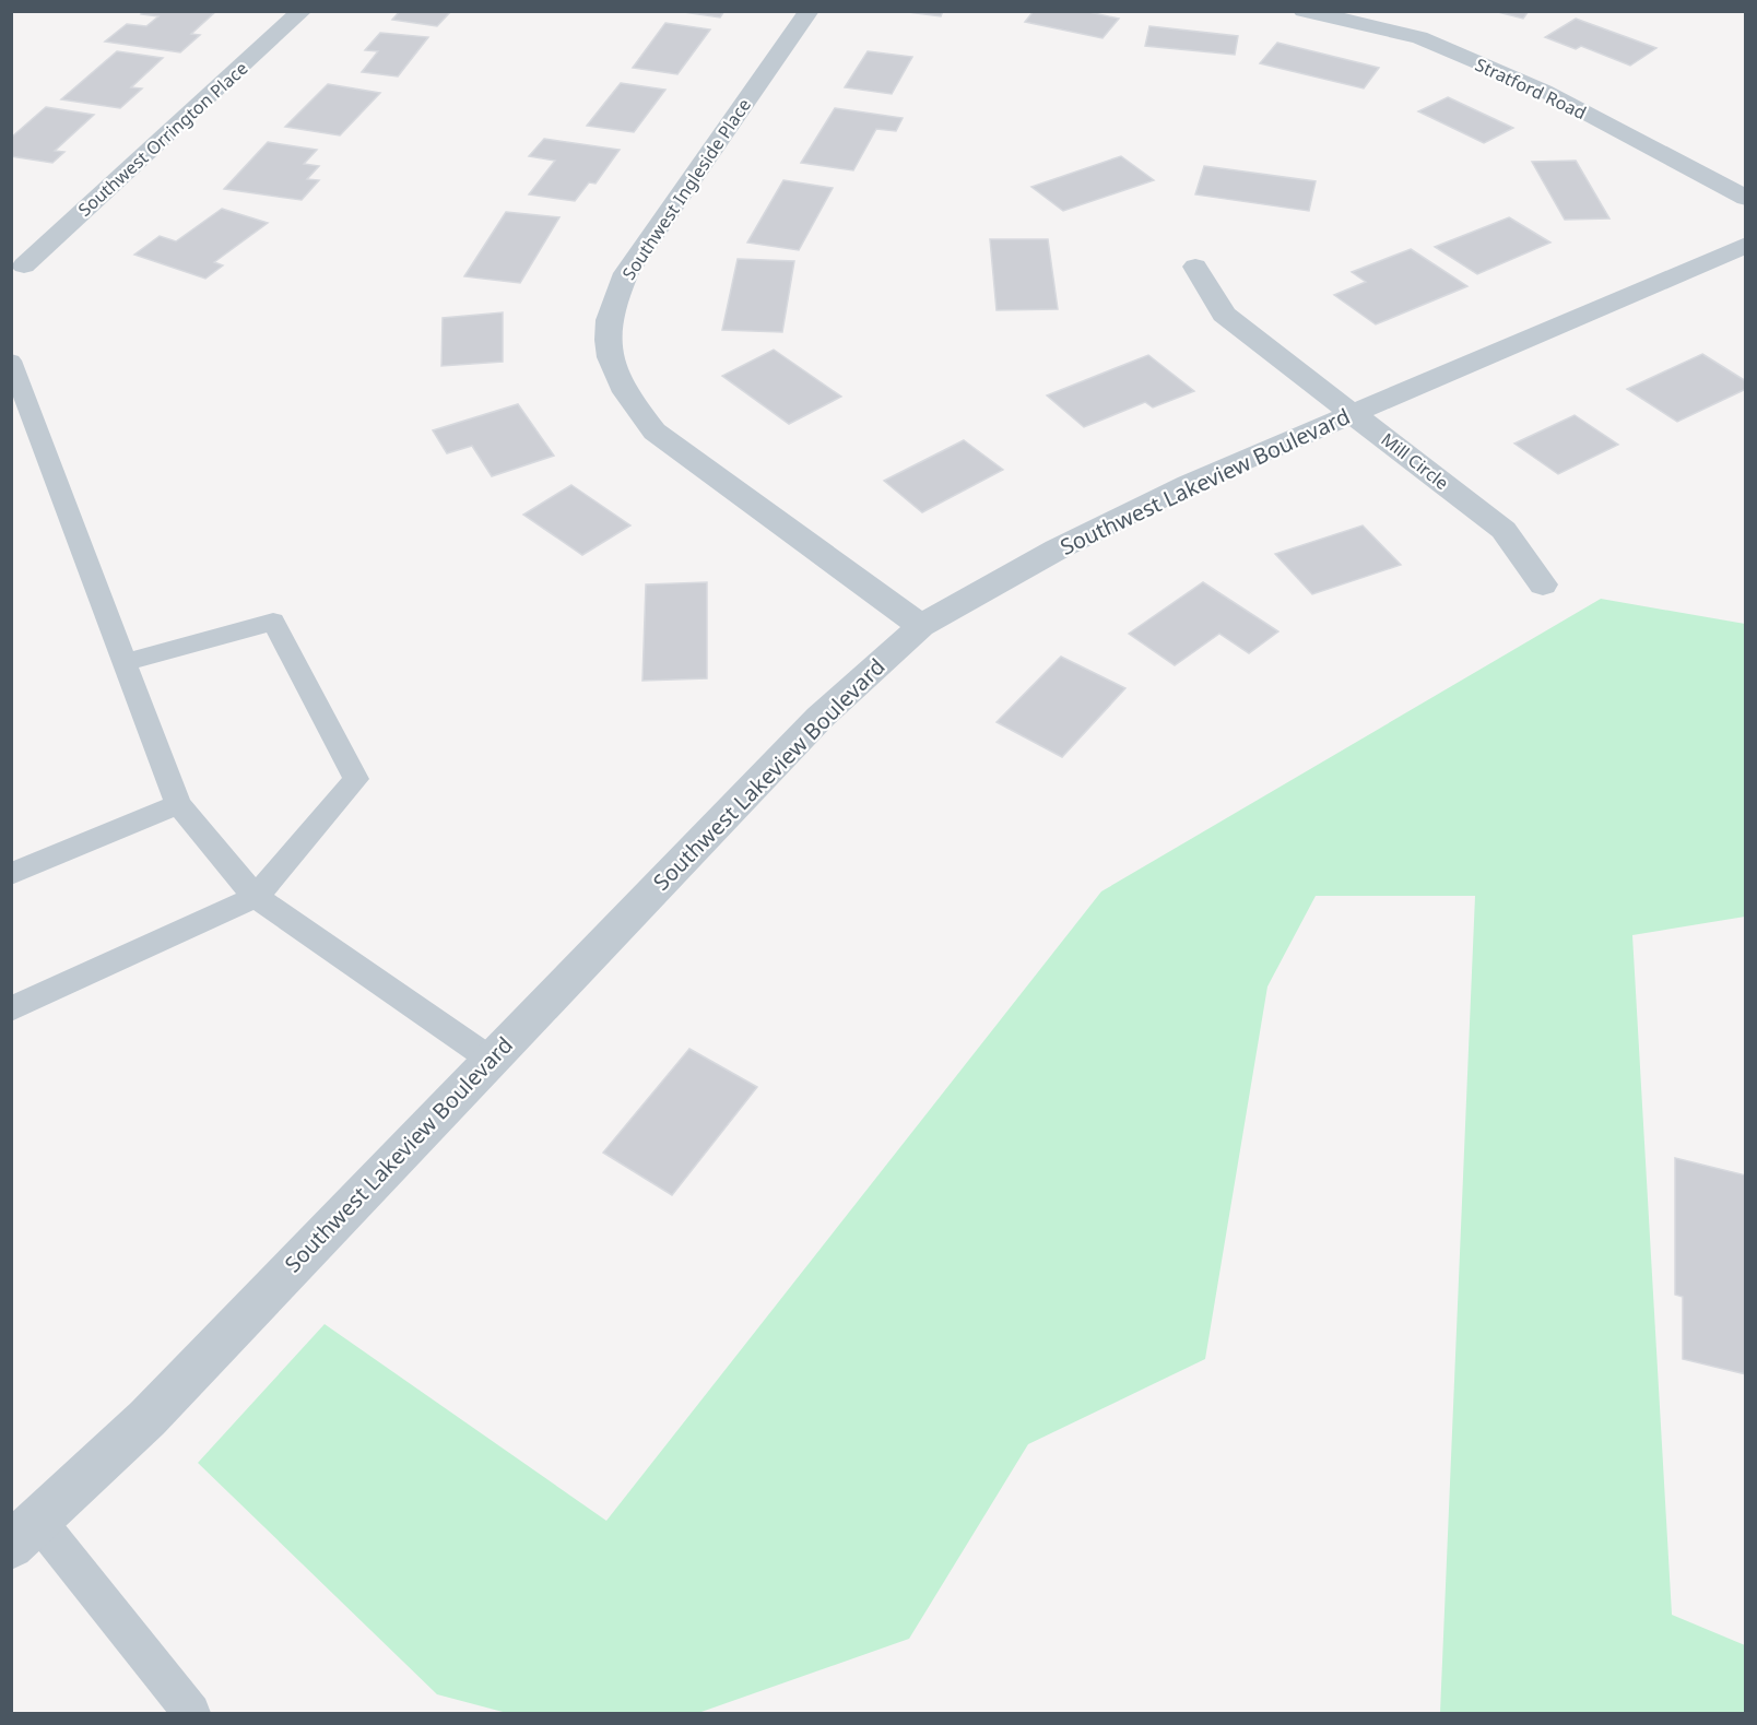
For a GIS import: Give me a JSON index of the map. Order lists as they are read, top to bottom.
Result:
{
  "streets": {
    "street": [
      "Stratford Road",
      "Southwest Orrington Place",
      "Southwest Ingleside Place",
      "Mill Circle",
      "Southwest Lakeview Boulevard"
    ]
  },
  "crossings": [
    ["Southwest Ingleside Place", "Southwest Lakeview Boulevard"],
    ["Mill Circle", "Southwest Lakeview Boulevard"]
  ]
}
